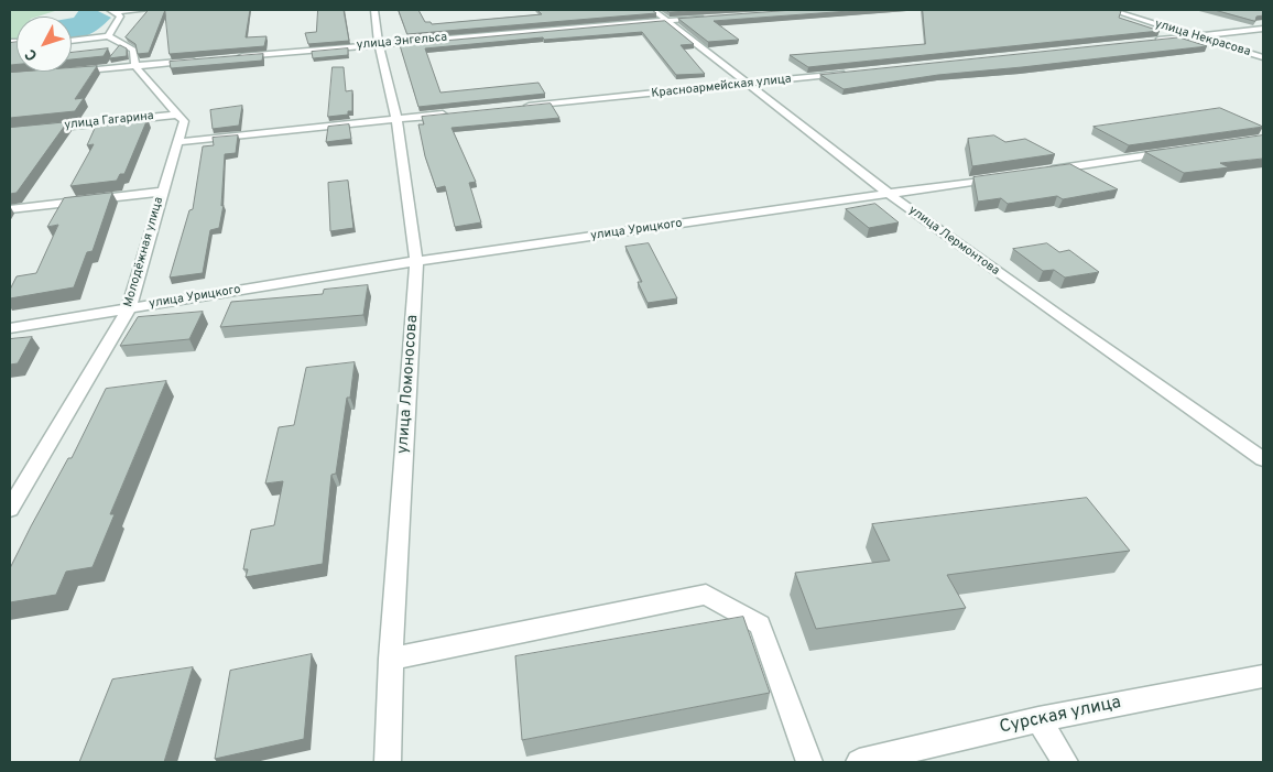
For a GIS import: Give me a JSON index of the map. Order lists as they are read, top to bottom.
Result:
{
  "streets": {
    "street": [
      "улица Некрасова",
      "улица Энгельса",
      "Красноармейская улица",
      "улица Гагарина",
      "улица Урицкого",
      "улица Лермонтова",
      "Молодёжная улица",
      "улица Ломоносова",
      "Сурская улица"
    ]
  },
  "crossings": [
    ["улица Энгельса", "улица Лермонтова"],
    ["улица Энгельса", "улица Ломоносова"],
    ["Красноармейская улица", "улица Лермонтова"],
    ["улица Гагарина", "Молодёжная улица"],
    ["улица Урицкого", "улица Лермонтова"],
    ["улица Урицкого", "Молодёжная улица"],
    ["улица Урицкого", "улица Ломоносова"]
  ],
  "north": "bottom left"
}
